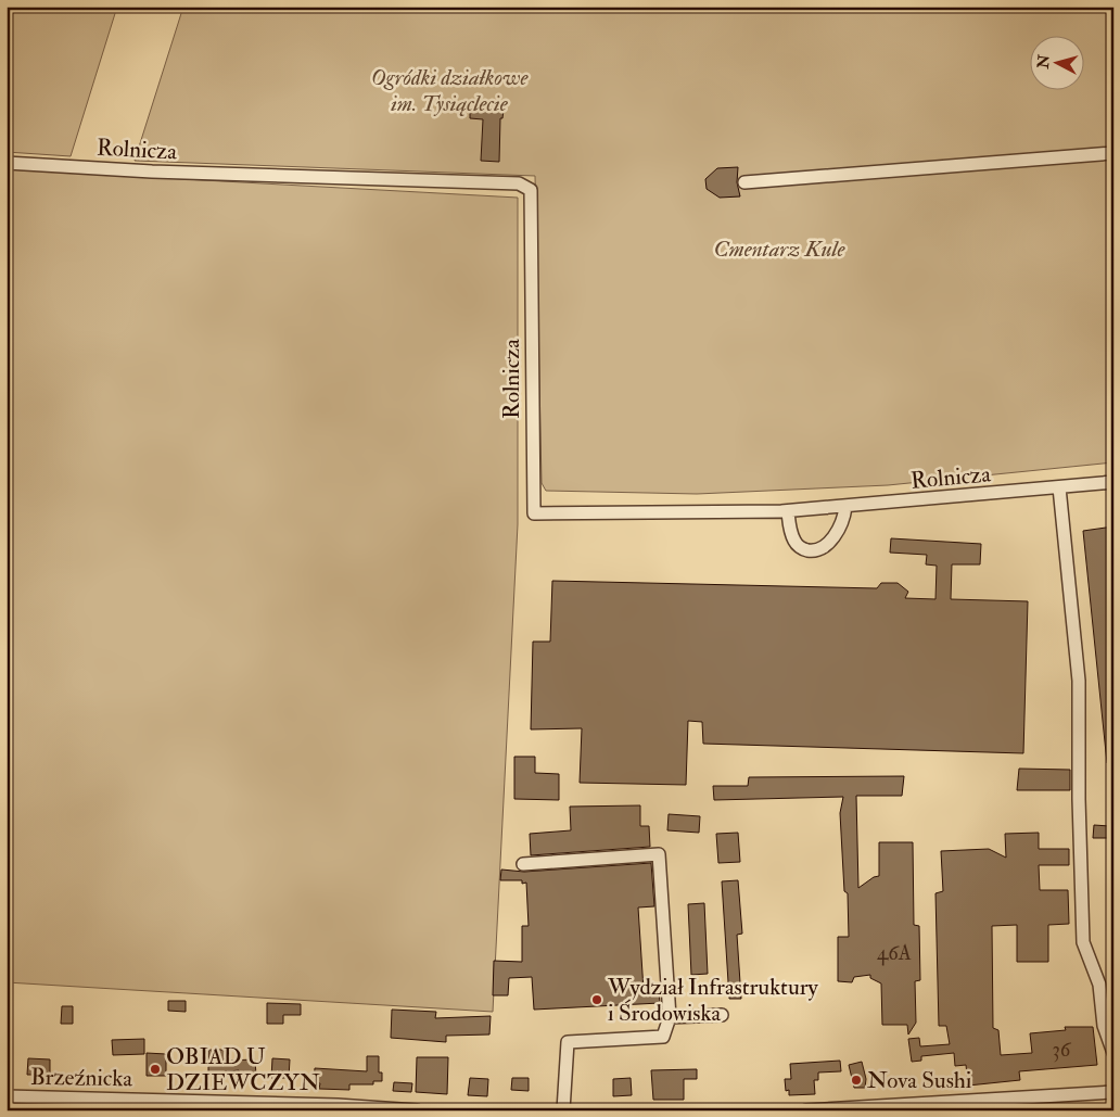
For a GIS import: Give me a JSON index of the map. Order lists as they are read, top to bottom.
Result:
{
  "streets": {
    "street": ["Rolnicza", "Brzeźnicka"]
  },
  "parks": ["Ogródki działkowe im. Tysiąclecie", "Cmentarz Kule"],
  "places": ["Wydział Infrastruktury i Środowiska", "OBIAD U DZIEWCZYN", "Nova Sushi"],
  "house_numbers": ["46A", "36"],
  "north": "left"
}
